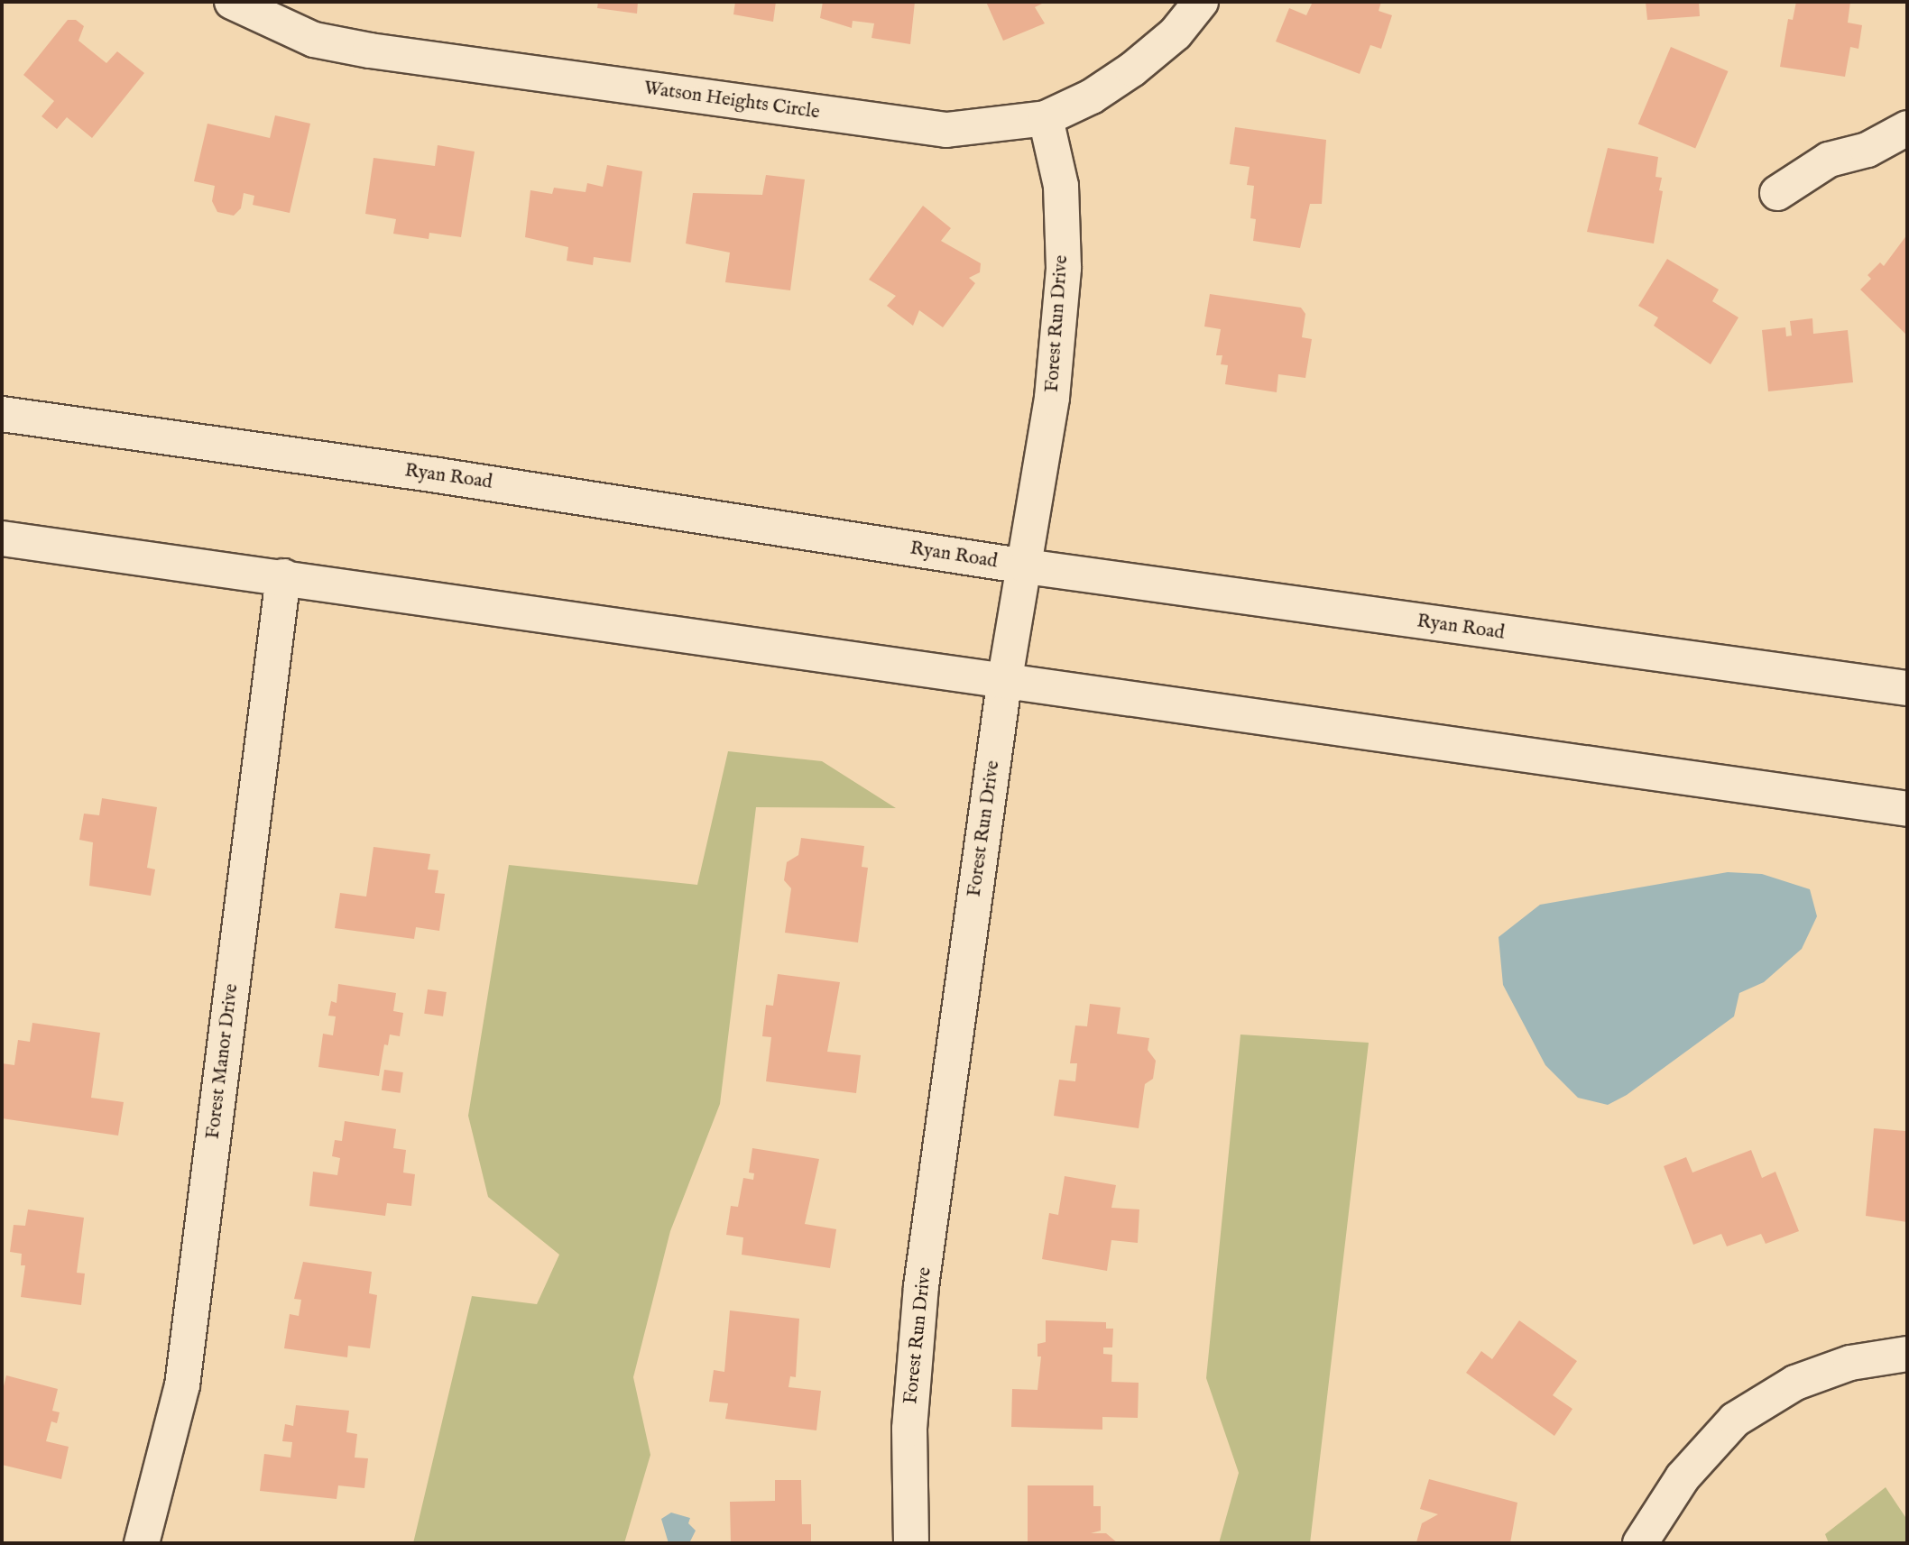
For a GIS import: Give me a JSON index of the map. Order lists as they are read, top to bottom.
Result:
{
  "streets": {
    "street": [
      "Watson Heights Circle",
      "Forest Run Drive",
      "Ryan Road",
      "Forest Manor Drive"
    ]
  },
  "crossings": [
    ["Watson Heights Circle", "Forest Run Drive"],
    ["Forest Run Drive", "Ryan Road"]
  ]
}
